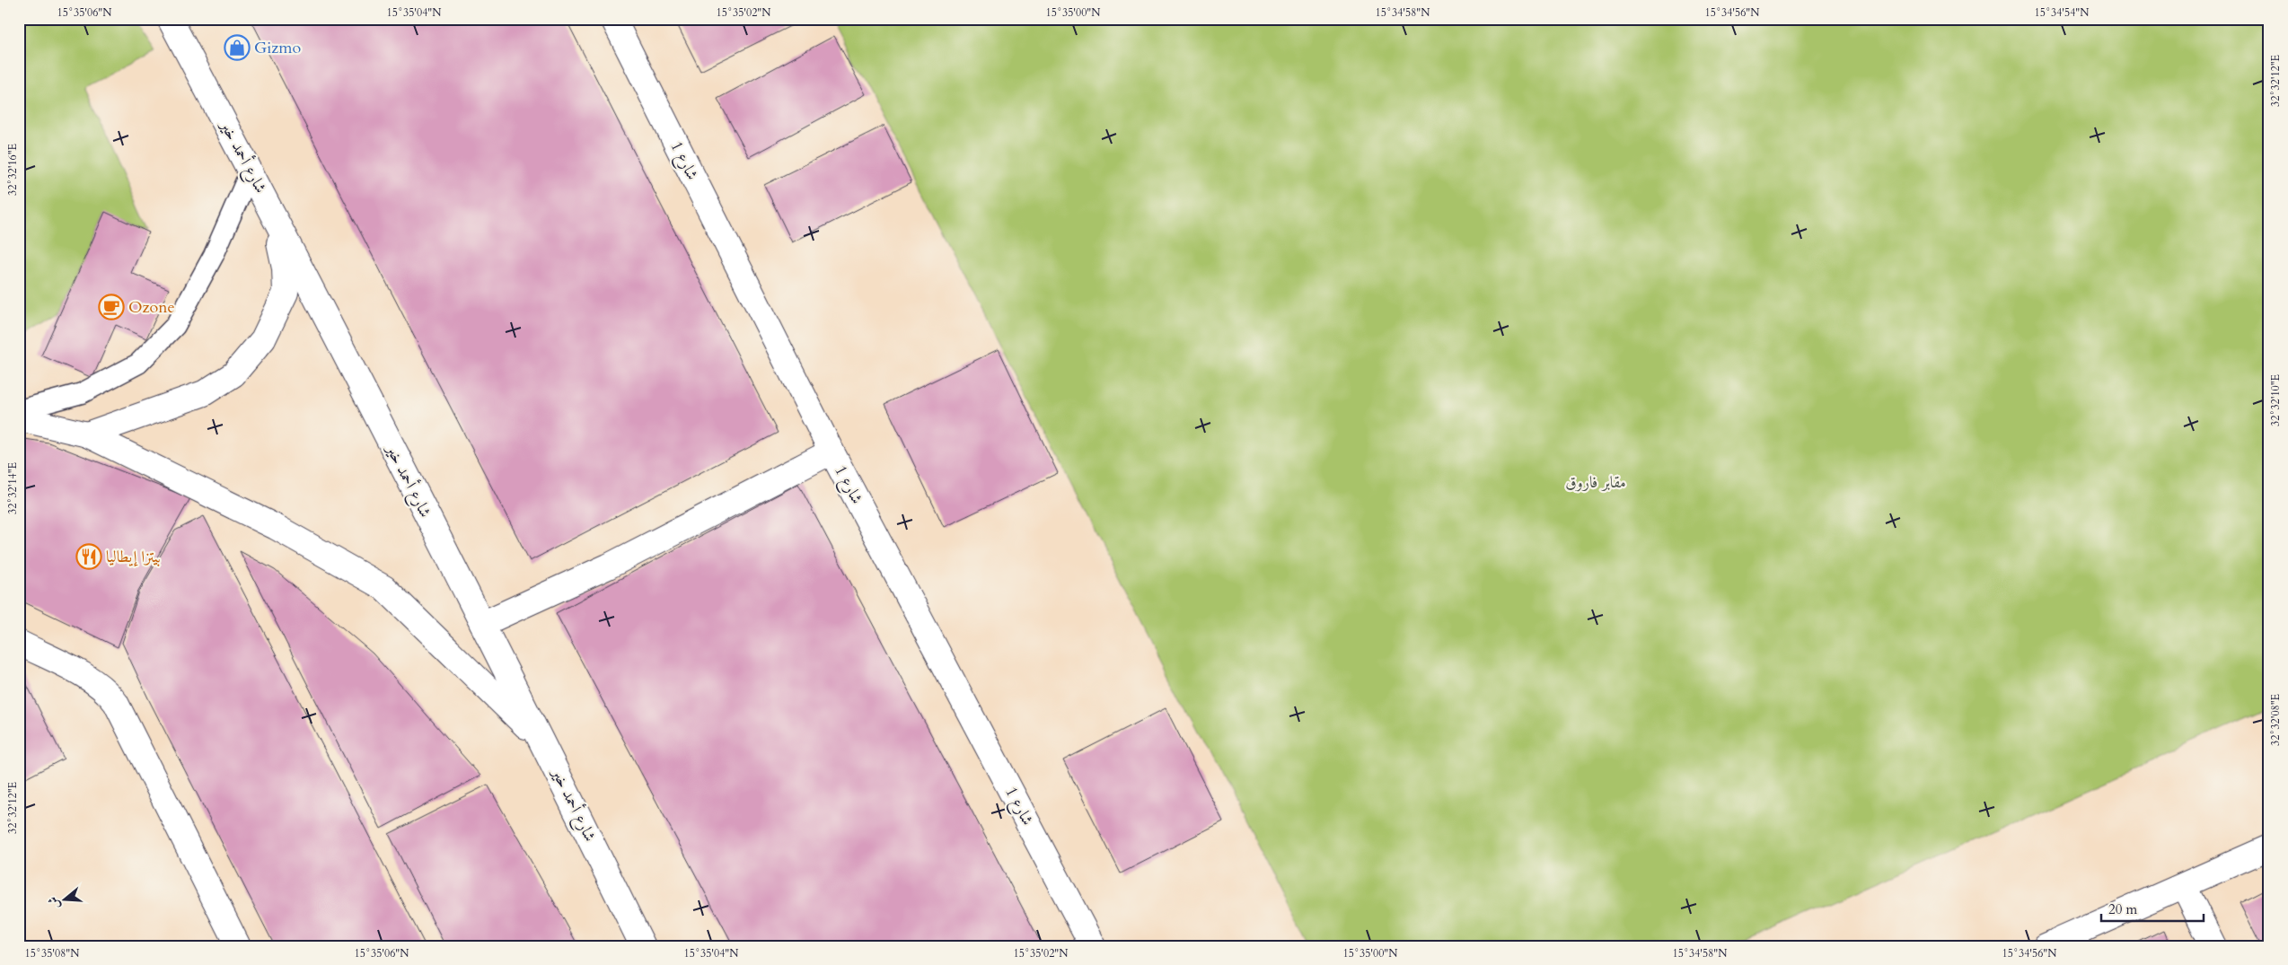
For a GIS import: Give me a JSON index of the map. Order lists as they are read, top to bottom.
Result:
{
  "streets": {
    "street": ["شارع أحمد خير", "شارع 1"]
  },
  "parks": ["مقابر فاروق"],
  "places": {
    "shop": ["Gizmo"],
    "cafe": ["Ozone"],
    "restaurant": ["بيتزا إيطاليا"]
  },
  "scale_bar": "20 m",
  "north": "left",
  "coordinates": [
    "15°35'06\"N",
    "15°35'04\"N",
    "15°35'02\"N",
    "15°35'00\"N",
    "15°34'58\"N",
    "15°34'56\"N",
    "15°34'54\"N",
    "32°32'12\"E",
    "32°32'16\"E",
    "32°32'10\"E",
    "32°32'14\"E",
    "32°32'08\"E",
    "15°35'08\"N"
  ]
}
